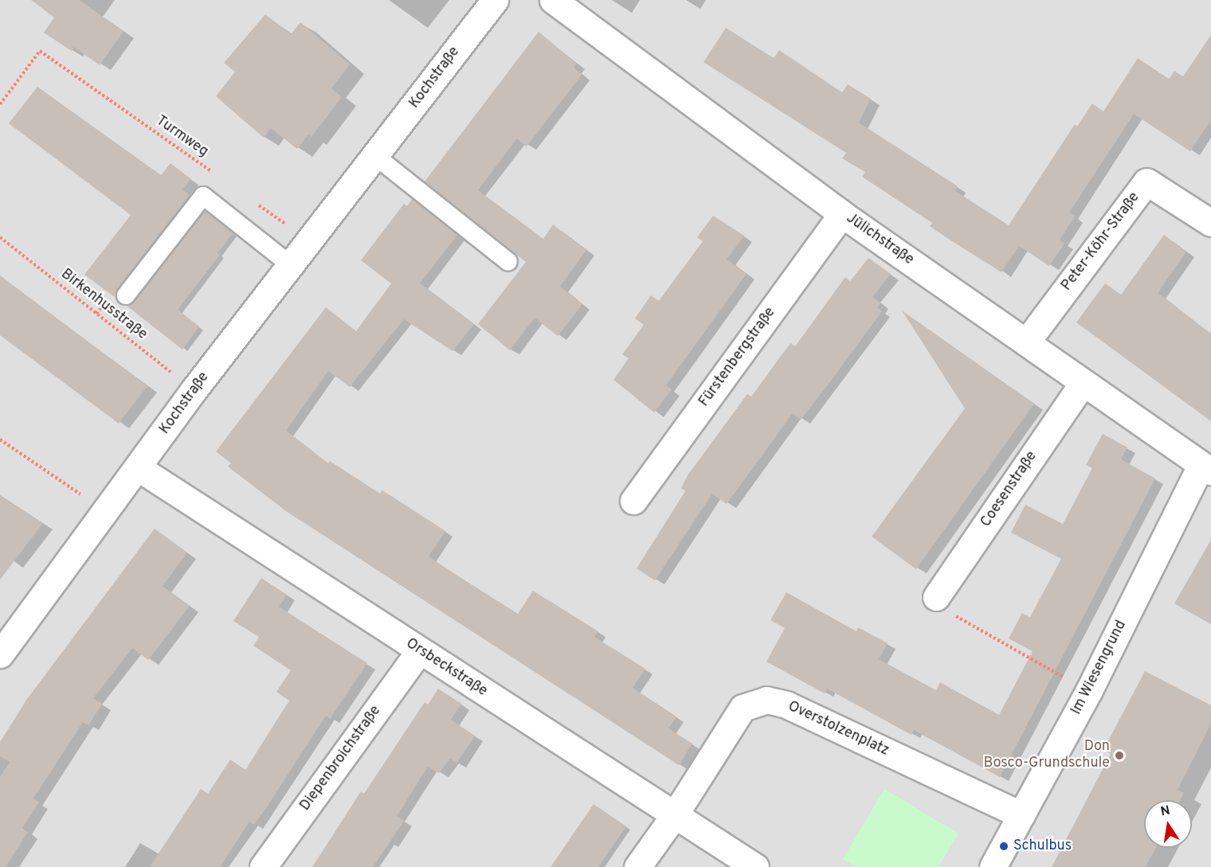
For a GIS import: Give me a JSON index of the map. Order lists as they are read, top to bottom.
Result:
{
  "streets": {
    "street": [
      "Kochstraße",
      "Jülichstraße",
      "Peter-Köhr-Straße",
      "Fürstenbergstraße",
      "Coesenstraße",
      "Orsbeckstraße",
      "Im Wiesengrund",
      "Overstolzenplatz",
      "Diepenbroichstraße"
    ],
    "path": ["Turmweg", "Birkenhusstraße"]
  },
  "crossings": [
    ["Kochstraße", "Birkenhusstraße"],
    ["Kochstraße", "Orsbeckstraße"],
    ["Jülichstraße", "Peter-Köhr-Straße"],
    ["Jülichstraße", "Fürstenbergstraße"],
    ["Jülichstraße", "Coesenstraße"],
    ["Jülichstraße", "Im Wiesengrund"],
    ["Orsbeckstraße", "Overstolzenplatz"],
    ["Orsbeckstraße", "Diepenbroichstraße"],
    ["Im Wiesengrund", "Overstolzenplatz"]
  ],
  "places": ["Don Bosco-Grundschule", "Schulbus"],
  "north": "top"
}
